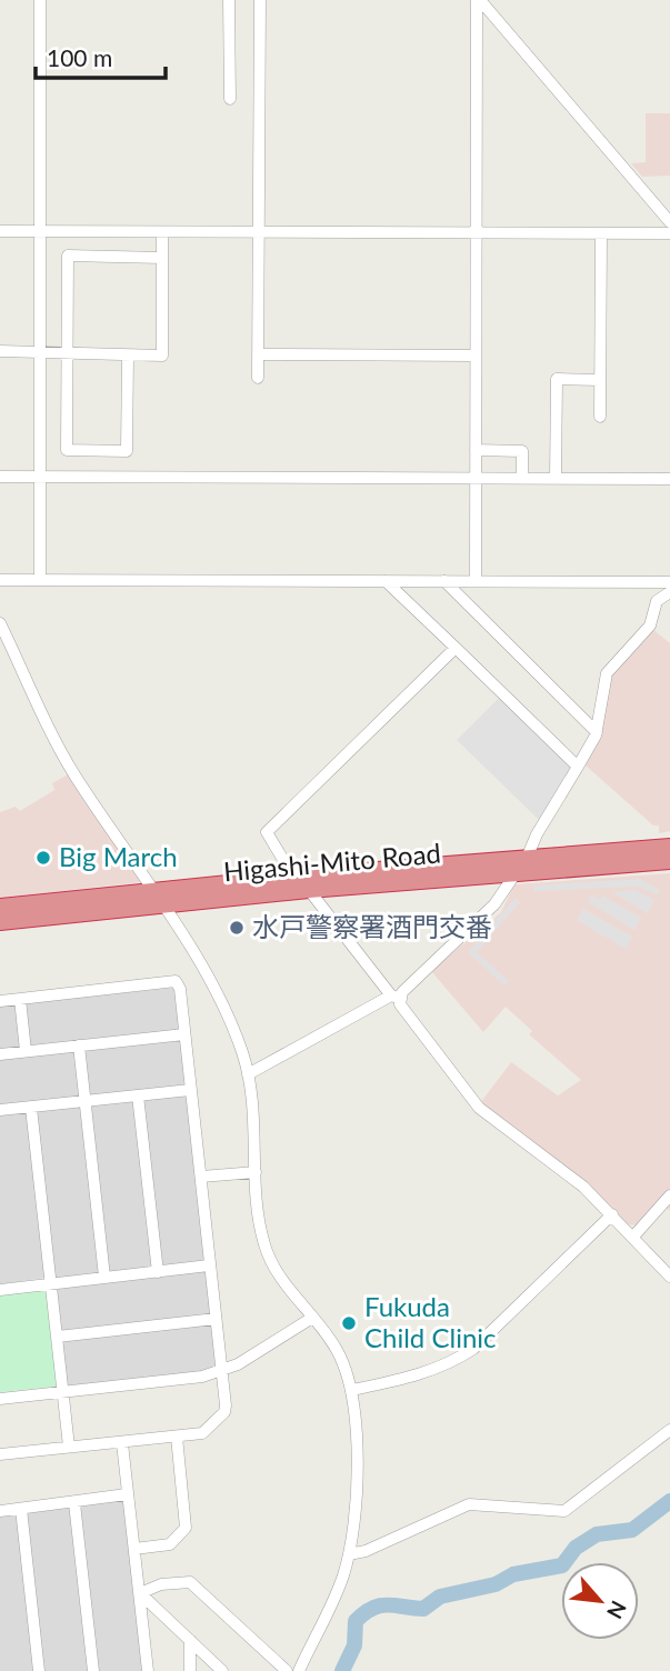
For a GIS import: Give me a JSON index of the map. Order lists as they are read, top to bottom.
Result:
{
  "streets": {
    "highway": ["Higashi-Mito Road"]
  },
  "places": ["Big March", "水戸警察署酒門交番", "Fukuda Child Clinic"],
  "scale_bar": "100 m",
  "north": "bottom right"
}
